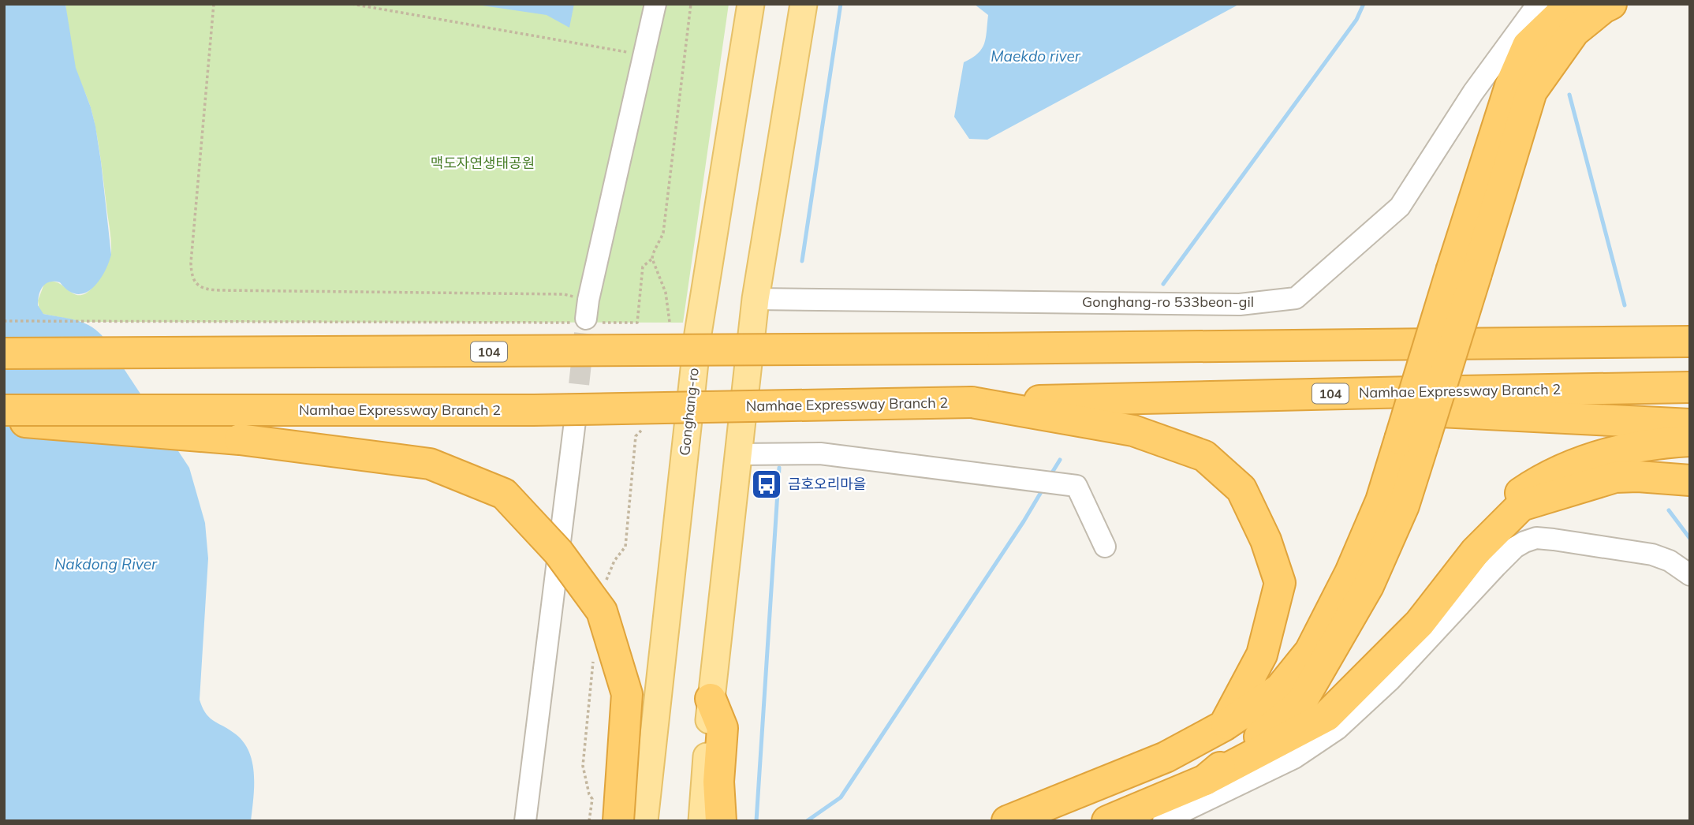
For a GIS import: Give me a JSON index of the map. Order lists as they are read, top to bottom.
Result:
{
  "streets": {
    "highway": ["104", "Namhae Expressway Branch 2"],
    "main road": ["Gonghang-ro"],
    "street": ["Gonghang-ro 533beon-gil"]
  },
  "water": ["Maekdo river", "Nakdong River"],
  "parks": ["맥도자연생태공원"],
  "places": {
    "bus stop": ["금호오리마을"]
  }
}
